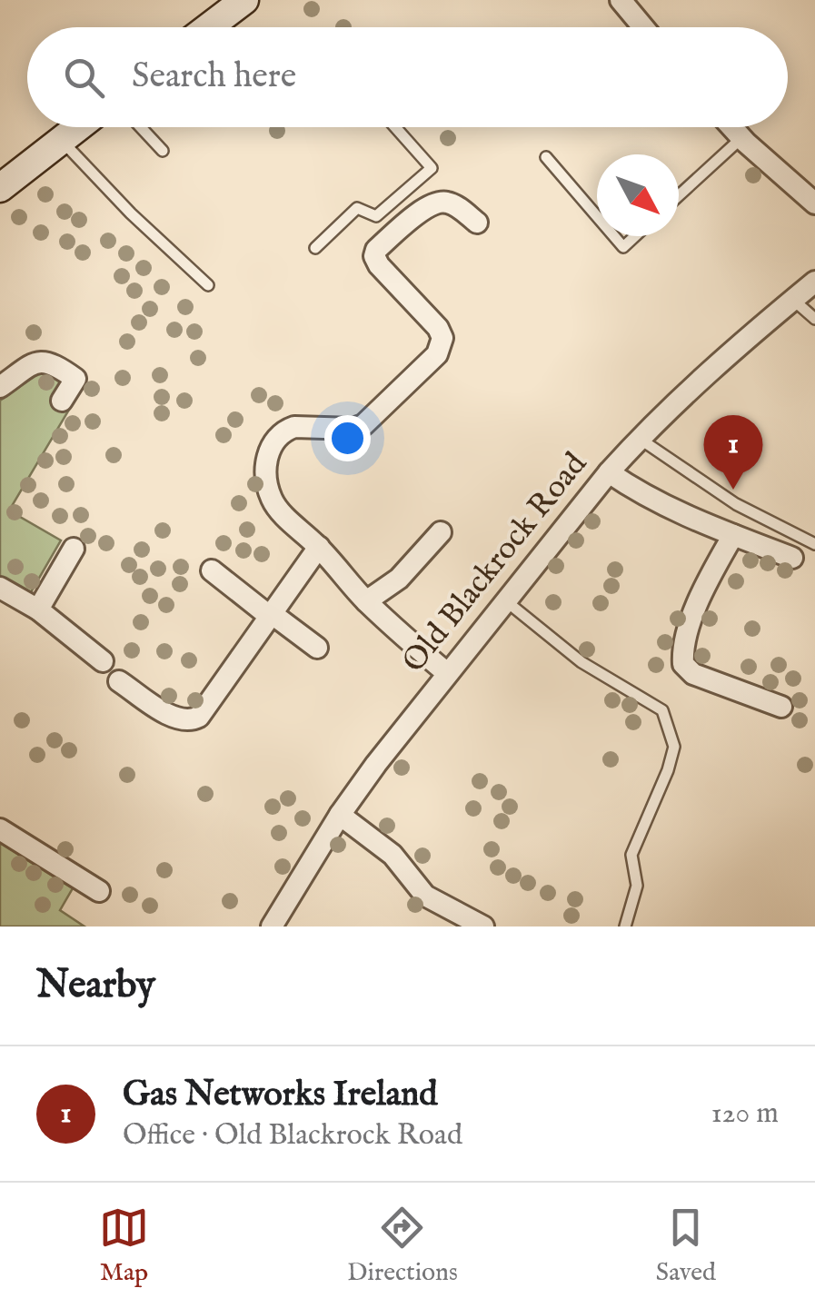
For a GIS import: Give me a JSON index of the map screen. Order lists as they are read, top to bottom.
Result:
{
  "streets": {
    "street": ["Old Blackrock Road"]
  },
  "north": "bottom right",
  "page": {
    "search": "Search here",
    "pins": "1",
    "heading": "Nearby",
    "list": [
      {
        "mark": "1",
        "name": "Gas Networks Ireland",
        "note": "Office · Old Blackrock Road",
        "value": "120 m"
      }
    ],
    "nav": ["Map", "Directions", "Saved"]
  }
}
